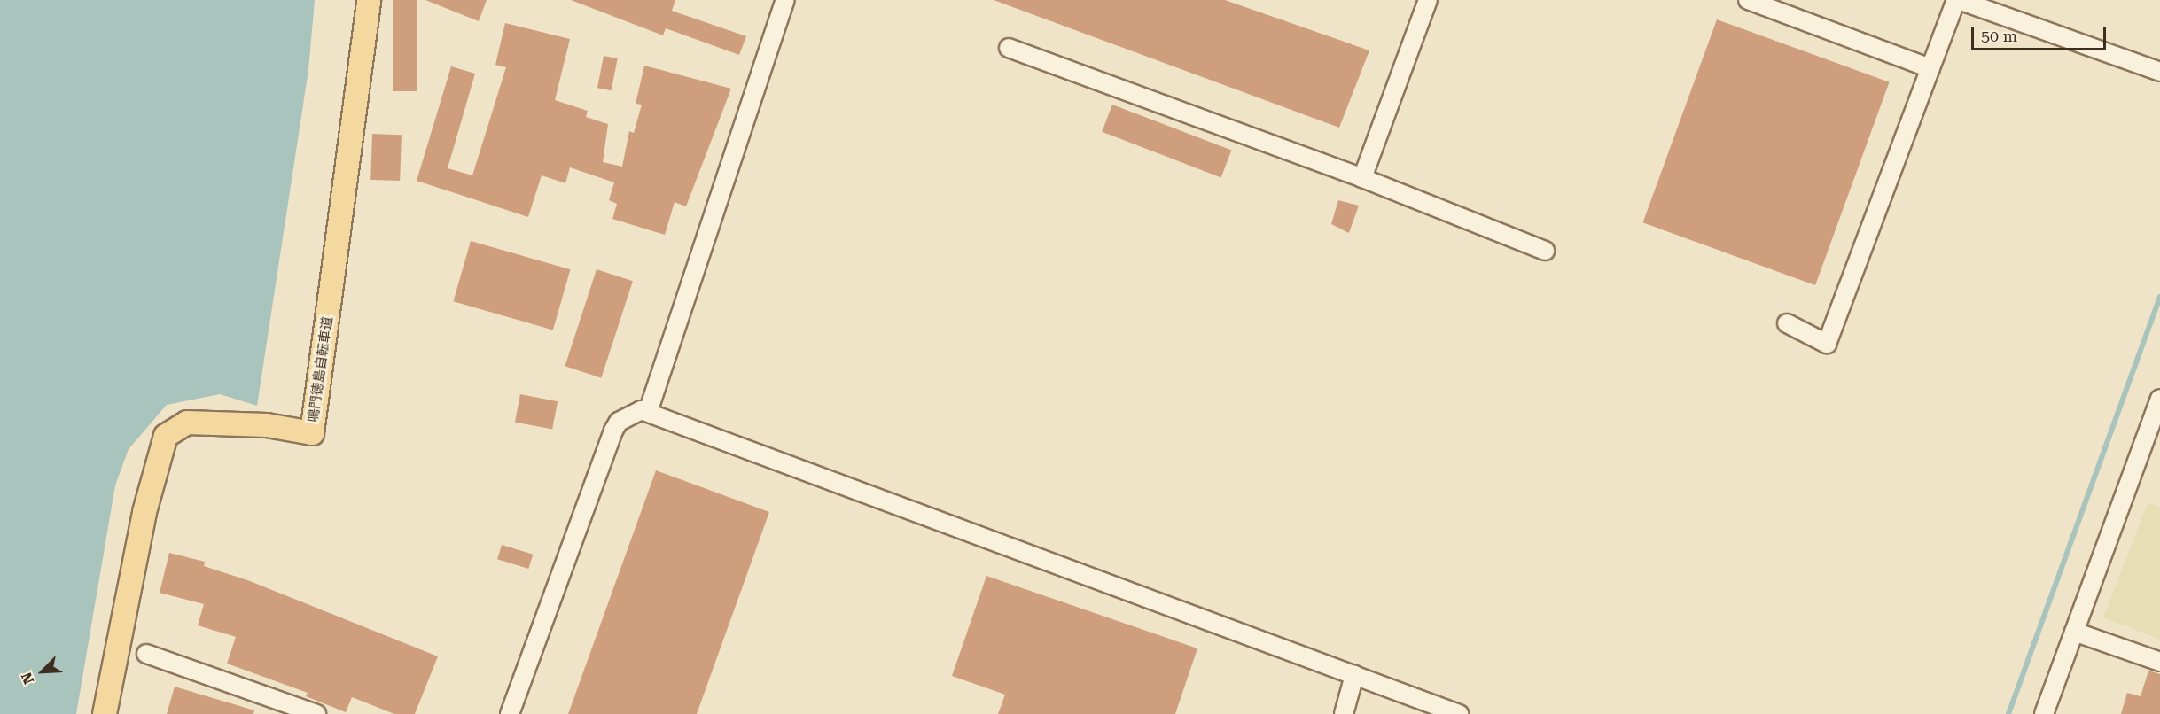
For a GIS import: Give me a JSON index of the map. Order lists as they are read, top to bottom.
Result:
{
  "streets": {
    "main road": ["鳴門徳島自転車道"]
  },
  "scale_bar": "50 m",
  "north": "bottom left"
}
